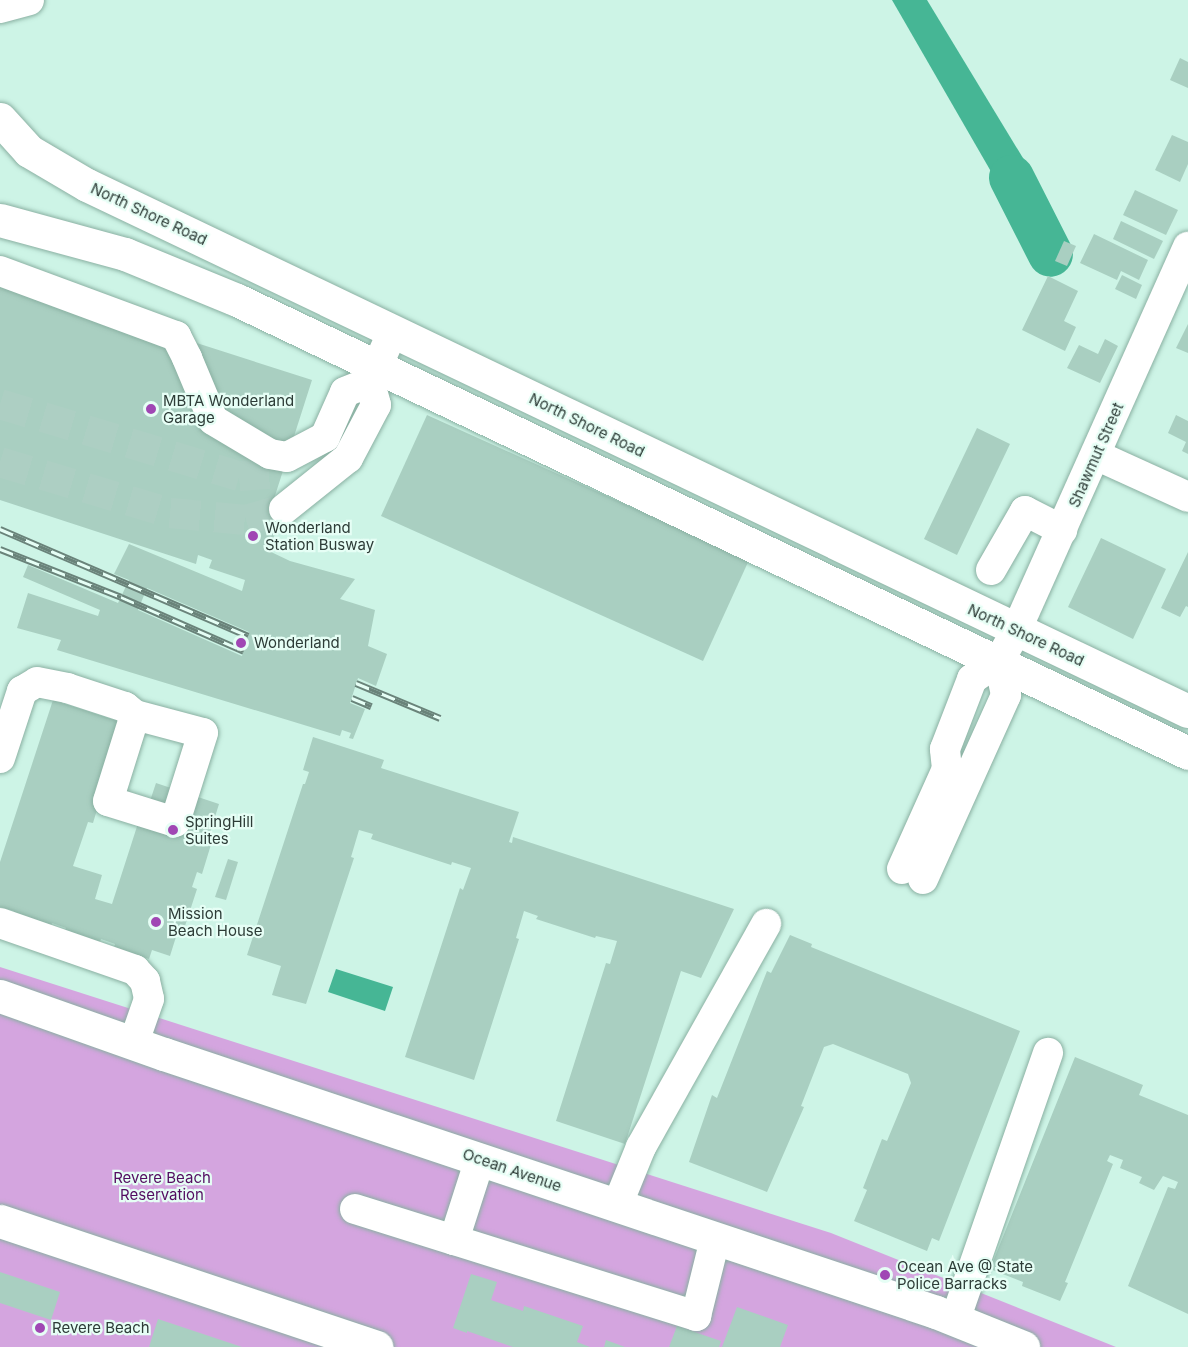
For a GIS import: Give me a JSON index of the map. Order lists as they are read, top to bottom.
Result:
{
  "streets": {
    "main road": ["North Shore Road", "Ocean Avenue"],
    "street": ["Shawmut Street"]
  },
  "crossings": [
    ["North Shore Road", "Shawmut Street"]
  ],
  "parks": ["Revere Beach Reservation"],
  "places": [
    "MBTA Wonderland Garage",
    "Wonderland Station Busway",
    "Wonderland",
    "SpringHill Suites",
    "Mission Beach House",
    "Ocean Ave @ State Police Barracks",
    "Revere Beach"
  ]
}
